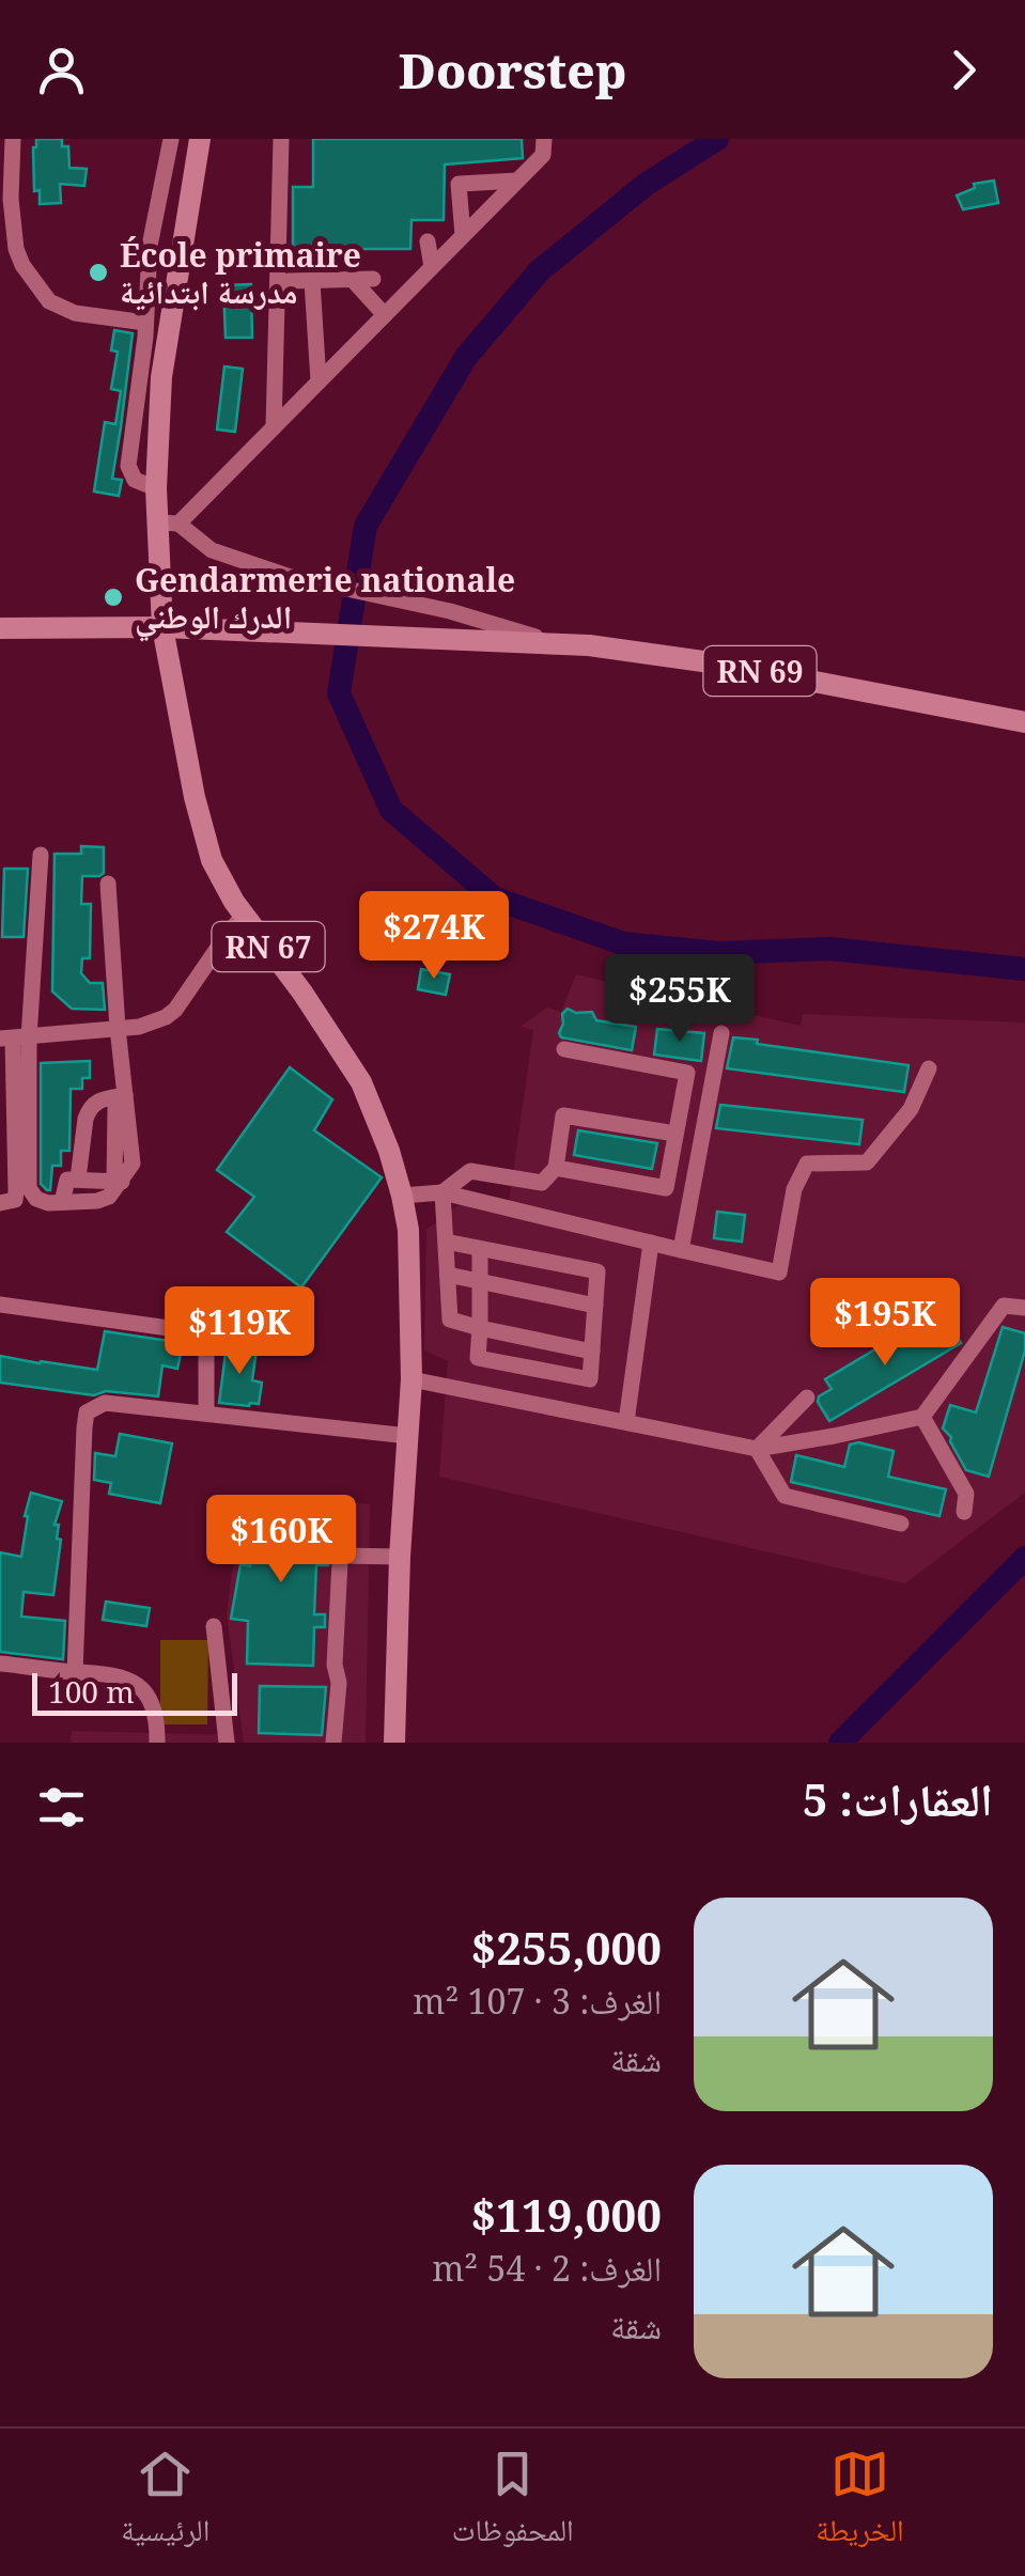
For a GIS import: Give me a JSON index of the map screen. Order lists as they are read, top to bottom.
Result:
{
  "streets": {
    "main road": ["RN 69", "RN 67"]
  },
  "crossings": [
    ["RN 69", "RN 67"]
  ],
  "places": ["École primaire مدرسة ابتدائية", "Gendarmerie nationale الدرك الوطني"],
  "scale_bar": "100 m",
  "page": {
    "header": "Doorstep",
    "price": [
      "$274K",
      "$255K",
      "$195K",
      "$119K",
      "$160K"
    ],
    "scale": "100 m",
    "heading": "العقارات: 5",
    "list": [
      {
        "name": "$255,000",
        "note": "الغرف: 3 · 107 m² · شقة"
      },
      {
        "name": "$119,000",
        "note": "الغرف: 2 · 54 m² · شقة"
      }
    ],
    "tabs": ["الخريطة", "المحفوظات", "الرئيسية"]
  }
}
